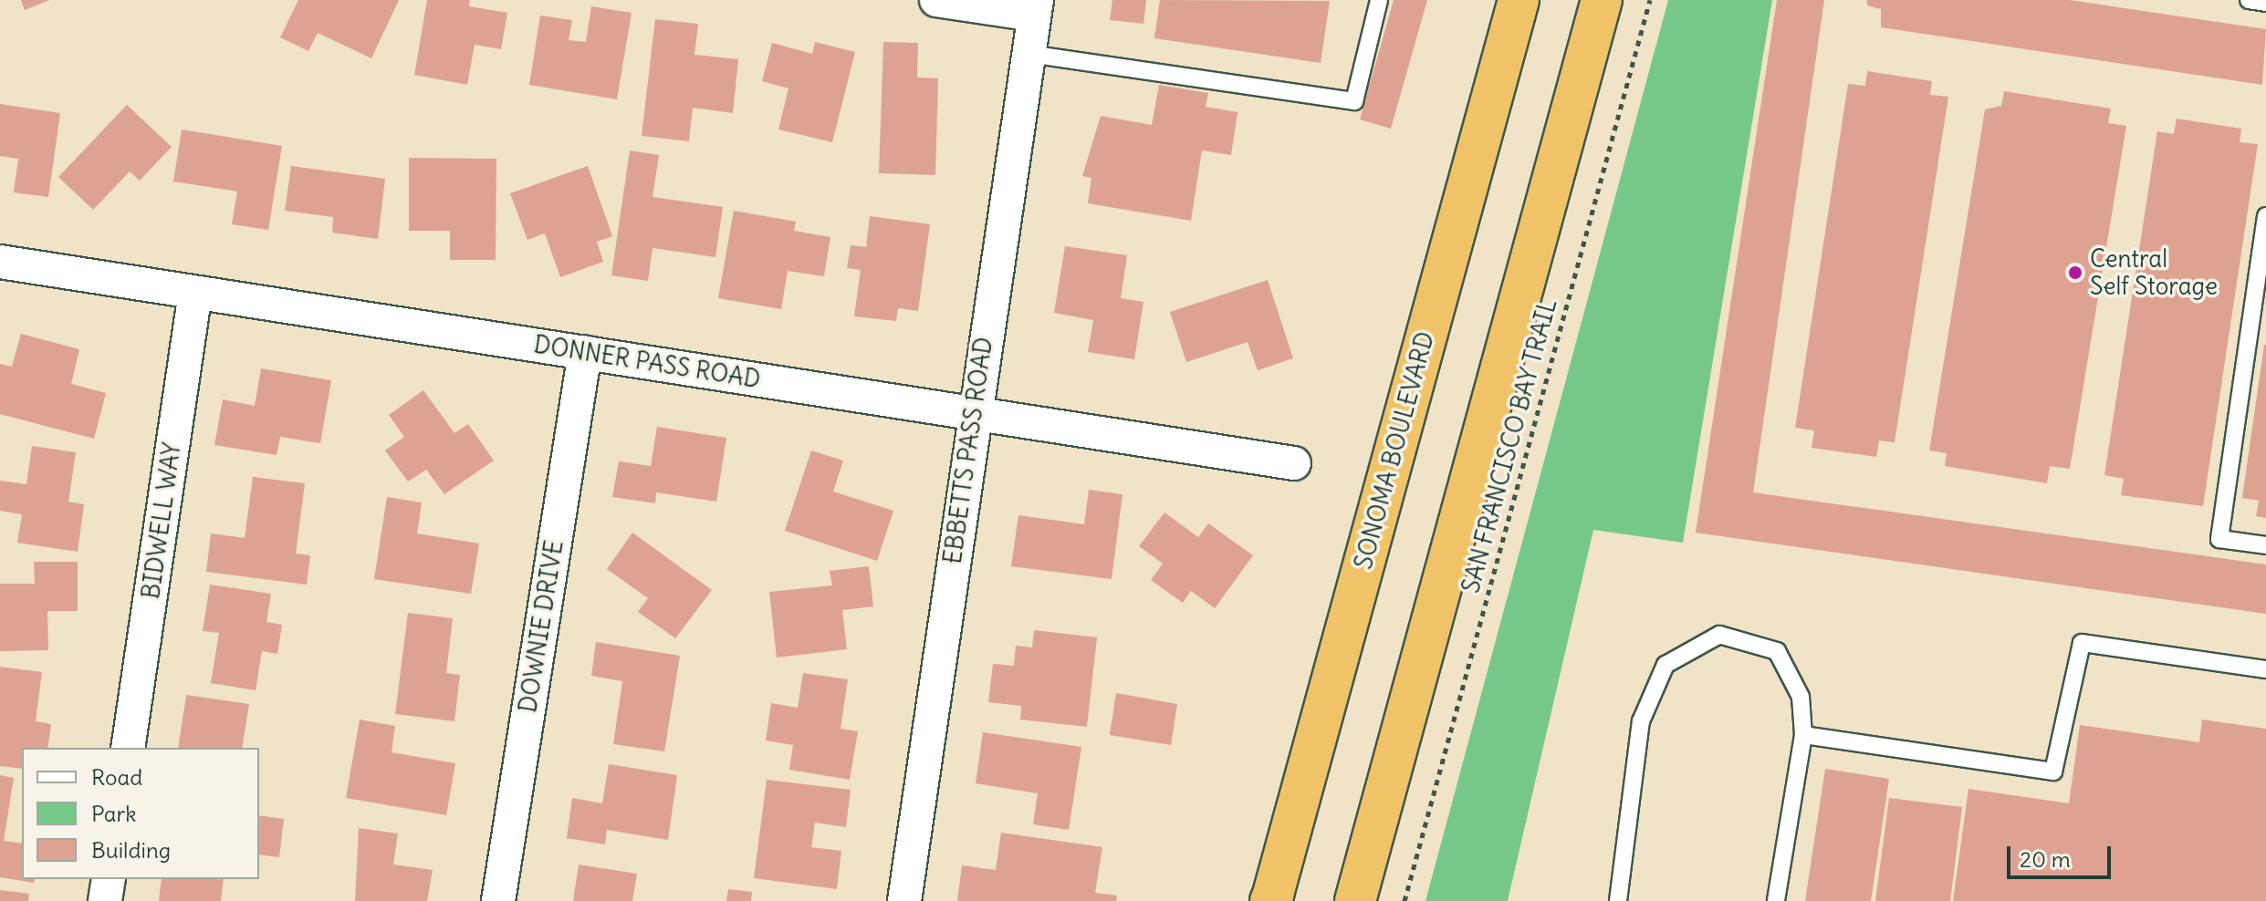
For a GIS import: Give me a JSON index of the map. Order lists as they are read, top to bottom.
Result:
{
  "streets": {
    "highway": ["SONOMA BOULEVARD"],
    "street": [
      "DONNER PASS ROAD",
      "EBBETTS PASS ROAD",
      "BIDWELL WAY",
      "DOWNIE DRIVE"
    ],
    "path": ["SAN FRANCISCO BAY TRAIL"]
  },
  "crossings": [
    ["DONNER PASS ROAD", "EBBETTS PASS ROAD"],
    ["DONNER PASS ROAD", "BIDWELL WAY"],
    ["DONNER PASS ROAD", "DOWNIE DRIVE"]
  ],
  "places": ["Central Self Storage"],
  "legend": ["Road", "Park", "Building"],
  "scale_bar": "20 m"
}
